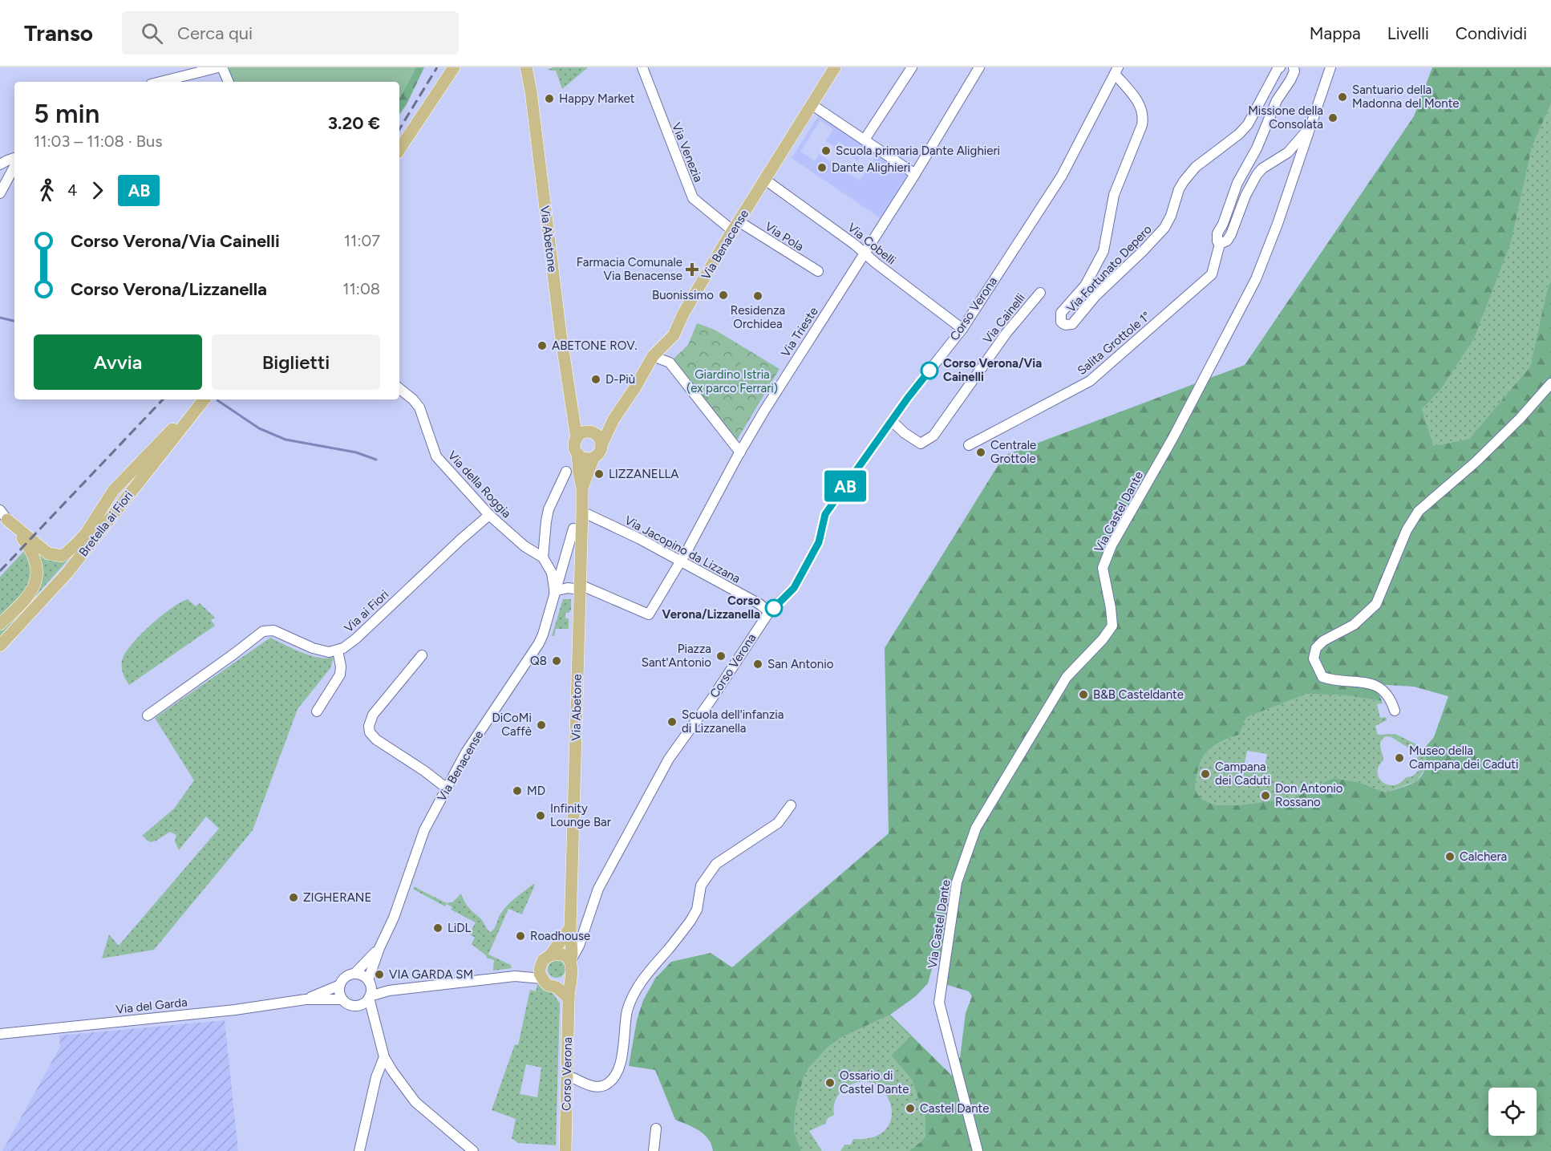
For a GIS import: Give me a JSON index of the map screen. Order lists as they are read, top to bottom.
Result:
{
  "streets": {
    "main road": [
      "Via Abetone",
      "Via Benacense",
      "Corso Verona",
      "Bretella ai Fiori"
    ],
    "street": [
      "Via Venezia",
      "Via Pola",
      "Via Cobelli",
      "Via Fortunato Depero",
      "Via Cainelli",
      "Via Trieste",
      "Salita Grottole 1°",
      "Via della Roggia",
      "Via Castel Dante",
      "Via Jacopino da Lizzana",
      "Via ai Fiori",
      "Via del Garda"
    ]
  },
  "crossings": [
    ["Via Venezia", "Via Pola"],
    ["Via Venezia", "Via Benacense"],
    ["Via Pola", "Via Benacense"],
    ["Via Abetone", "Via Benacense"],
    ["Via Abetone", "Corso Verona"],
    ["Via Abetone", "Via Trieste"],
    ["Via Abetone", "Via Jacopino da Lizzana"],
    ["Via Cobelli", "Via Benacense"],
    ["Via Cobelli", "Corso Verona"],
    ["Via Cobelli", "Via Trieste"],
    ["Via Fortunato Depero", "Corso Verona"],
    ["Corso Verona", "Via Cainelli"],
    ["Corso Verona", "Via Jacopino da Lizzana"],
    ["Via Trieste", "Via Jacopino da Lizzana"],
    ["Via della Roggia", "Via ai Fiori"]
  ],
  "parks": ["Giardino Istria (ex parco Ferrari)"],
  "places": {
    "other": [
      "Santuario della Madonna del Monte",
      "Happy Market",
      "Missione della Consolata",
      "Scuola primaria Dante Alighieri",
      "Dante Alighieri",
      "Buonissimo",
      "Residenza Orchidea",
      "ABETONE ROV.",
      "Corso Verona/Via Cainelli",
      "D-Più",
      "Centrale Grottole",
      "LIZZANELLA",
      "Corso Verona/Lizzanella",
      "Piazza Sant'Antonio",
      "Q8",
      "San Antonio",
      "B&B Casteldante",
      "Scuola dell'infanzia di Lizzanella",
      "DiCoMi Caffè",
      "Museo della Campana dei Caduti",
      "Campana dei Caduti",
      "MD",
      "Don Antonio Rossano",
      "Infinity Lounge Bar",
      "Calchera",
      "ZIGHERANE",
      "LiDL",
      "Roadhouse",
      "VIA GARDA SM",
      "Ossario di Castel Dante",
      "Castel Dante"
    ],
    "health": ["Farmacia Comunale Via Benacense"]
  },
  "lines": ["bus line AB"],
  "page": {
    "header": "Transo",
    "search": "Cerca qui",
    "nav": ["Mappa", "Livelli", "Condividi"],
    "on_map": "AB",
    "heading": ["5 min", "11:03 – 11:08 · Bus", "3.20 €"],
    "legs": ["4", "AB"],
    "list": [
      {
        "name": "Corso Verona/Via Cainelli",
        "value": "11:07"
      },
      {
        "name": "Corso Verona/Lizzanella",
        "value": "11:08"
      }
    ],
    "buttons": ["Avvia", "Biglietti"]
  }
}
